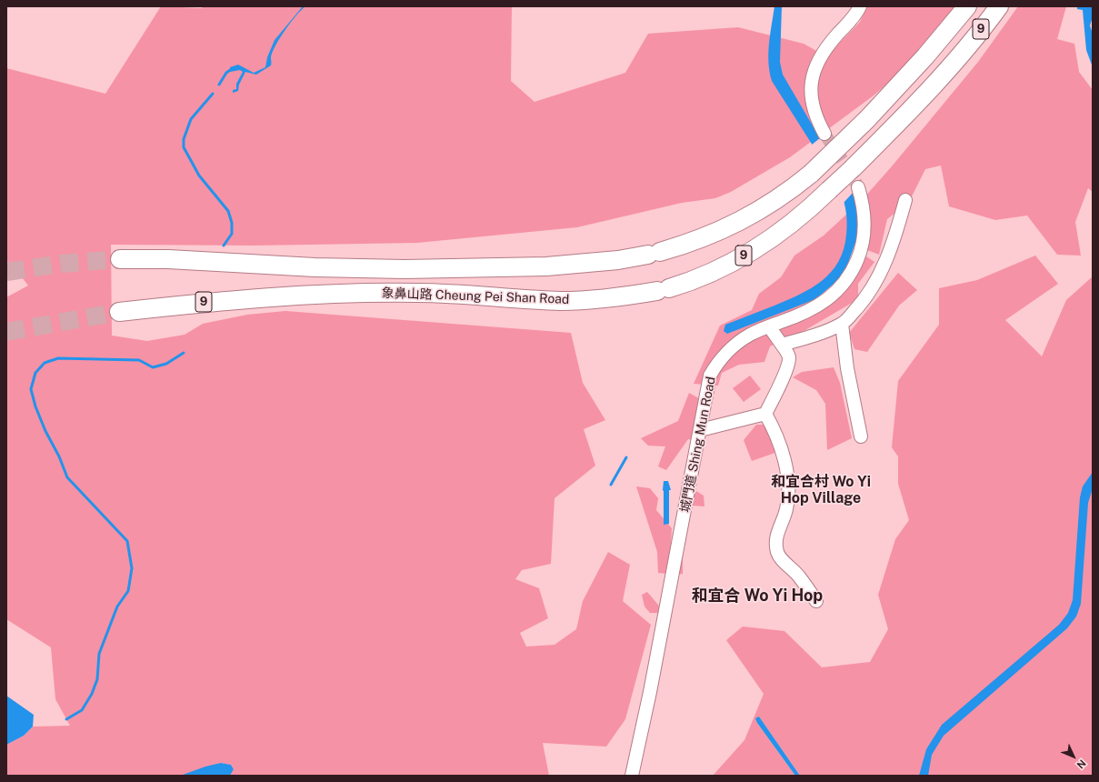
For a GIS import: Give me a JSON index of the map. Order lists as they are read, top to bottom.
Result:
{
  "streets": {
    "highway": ["9", "象鼻山路 Cheung Pei Shan Road"],
    "street": ["城門道 Shing Mun Road"]
  },
  "districts": ["和宜合村 Wo Yi Hop Village", "和宜合 Wo Yi Hop"],
  "north": "bottom right"
}
